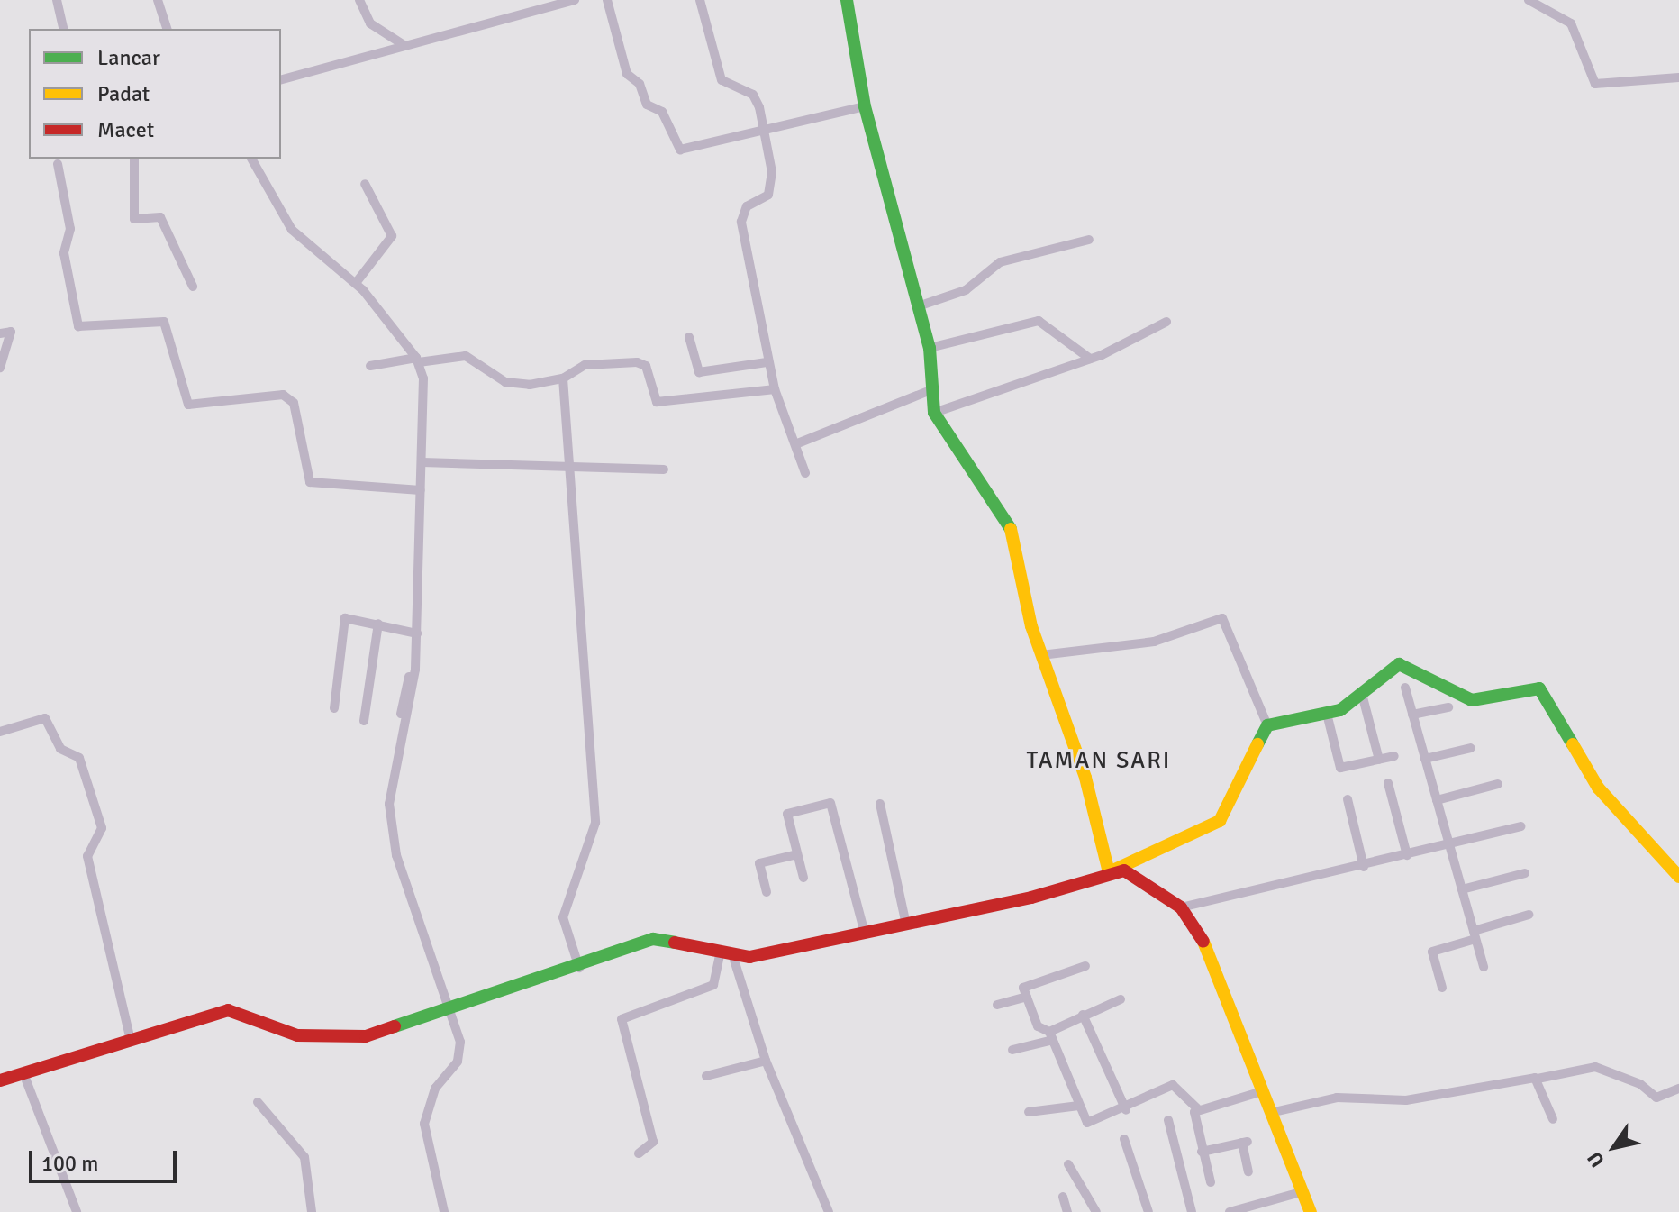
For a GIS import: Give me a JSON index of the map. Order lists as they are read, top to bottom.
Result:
{
  "districts": ["TAMAN SARI"],
  "legend": ["Lancar", "Padat", "Macet"],
  "scale_bar": "100 m",
  "north": "bottom left"
}
